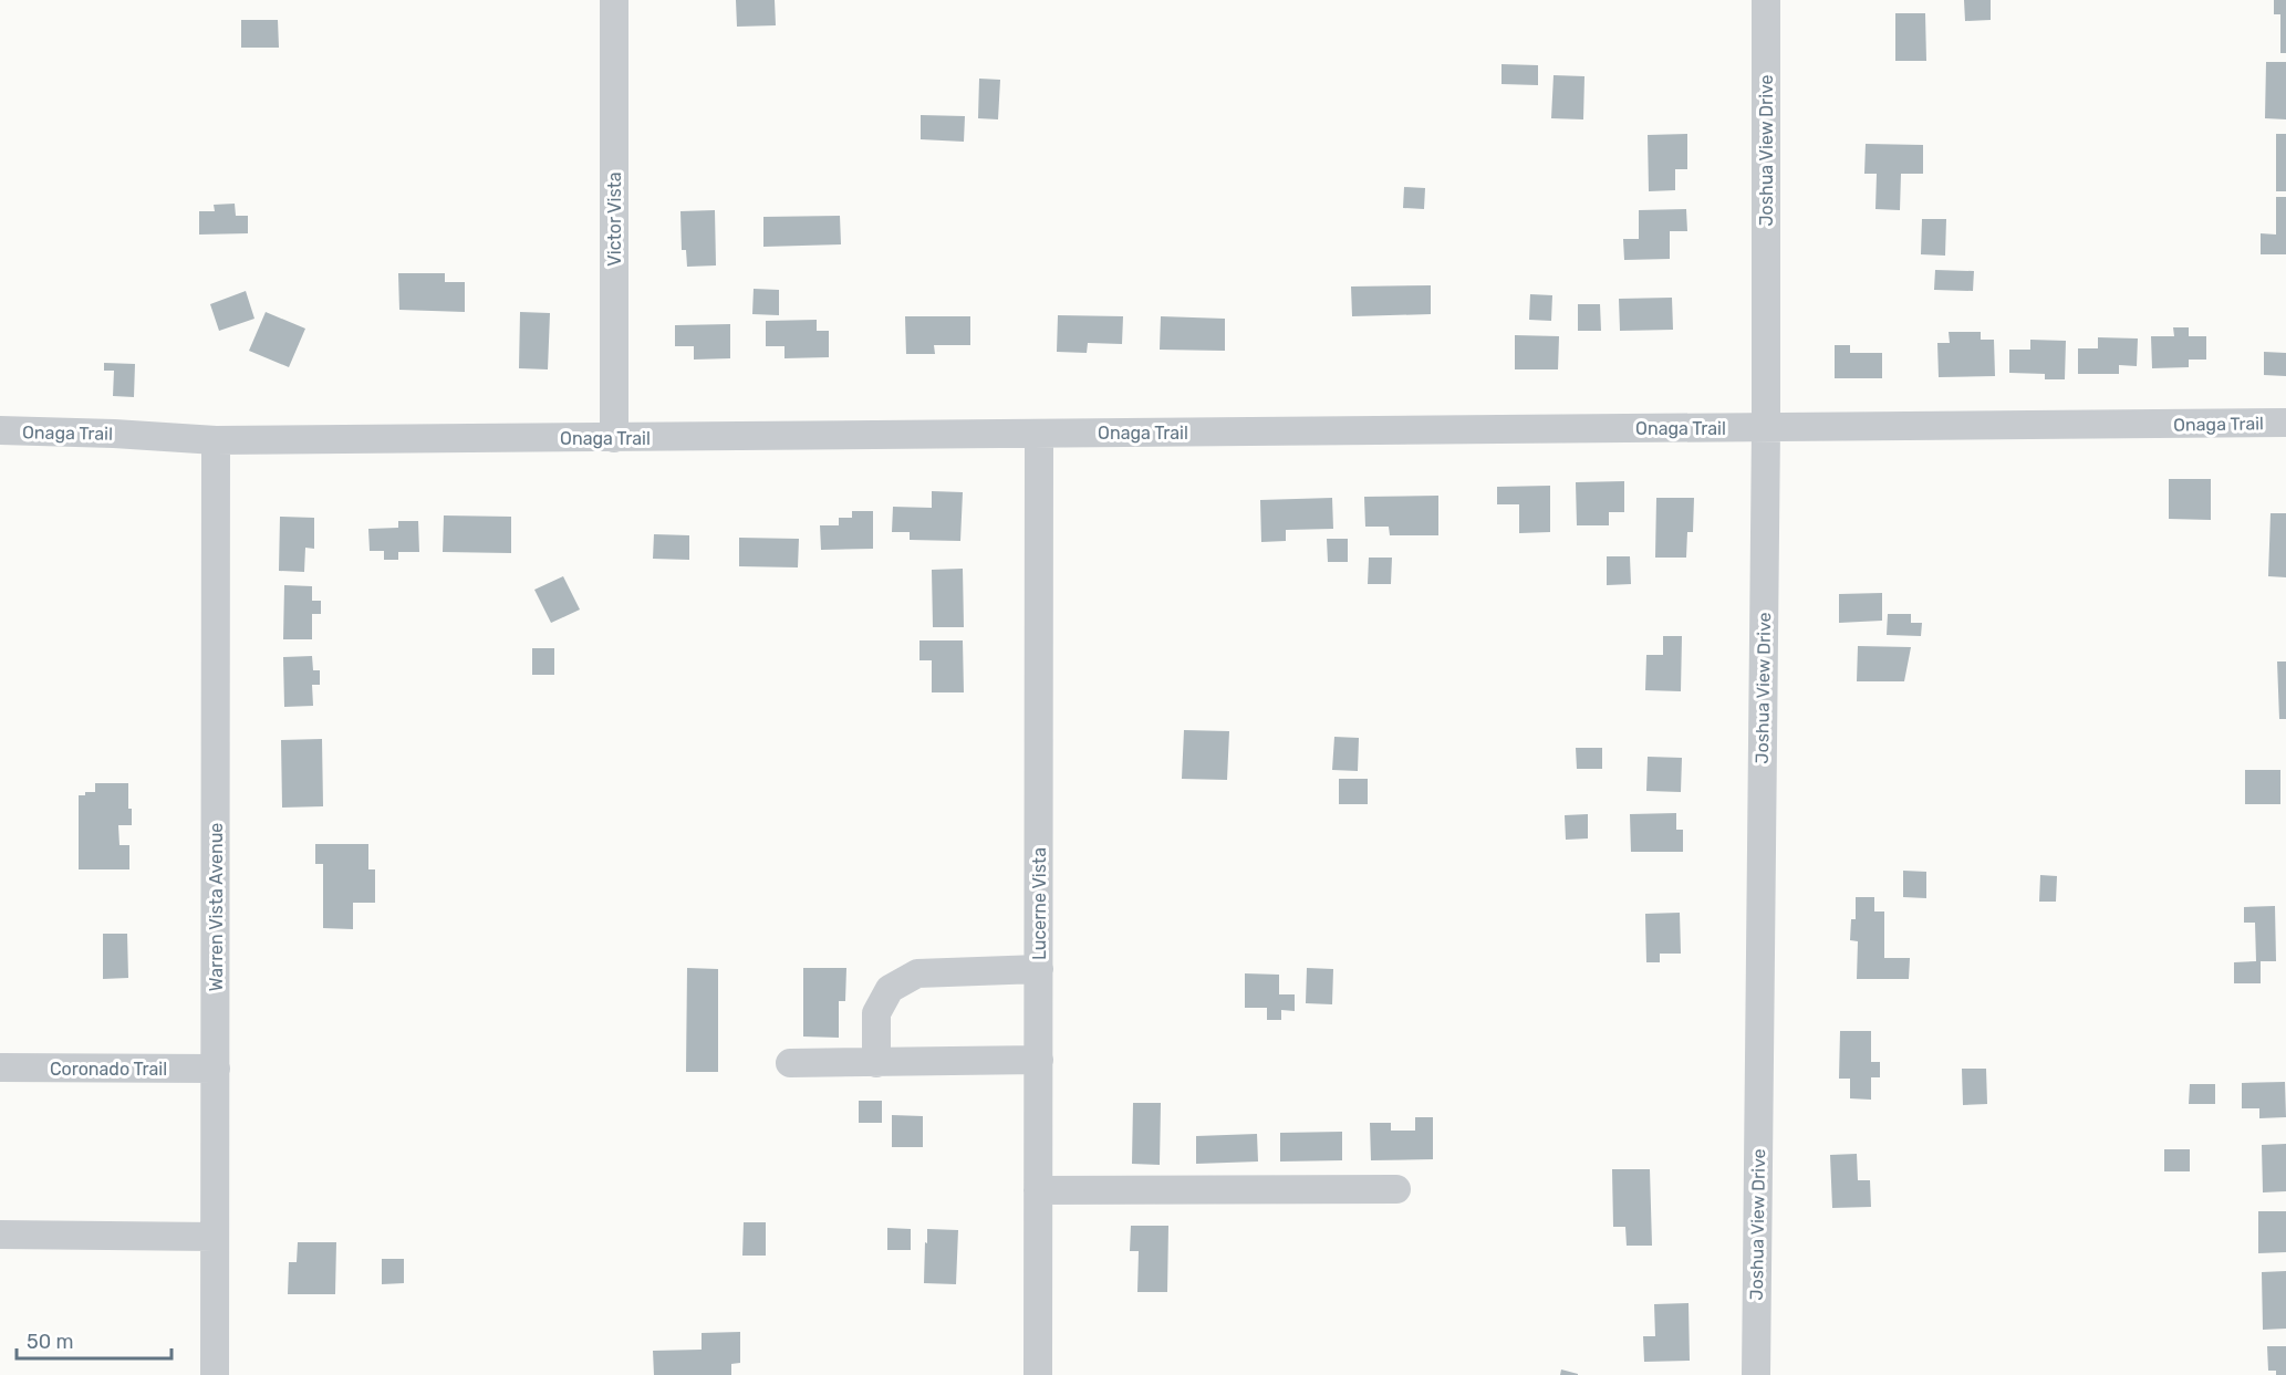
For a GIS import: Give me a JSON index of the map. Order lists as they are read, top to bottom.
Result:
{
  "streets": {
    "street": [
      "Joshua View Drive",
      "Victor Vista",
      "Onaga Trail",
      "Lucerne Vista",
      "Warren Vista Avenue",
      "Coronado Trail"
    ]
  },
  "crossings": [
    ["Joshua View Drive", "Onaga Trail"],
    ["Victor Vista", "Onaga Trail"],
    ["Onaga Trail", "Lucerne Vista"],
    ["Onaga Trail", "Warren Vista Avenue"],
    ["Warren Vista Avenue", "Coronado Trail"]
  ],
  "scale_bar": "50 m"
}
